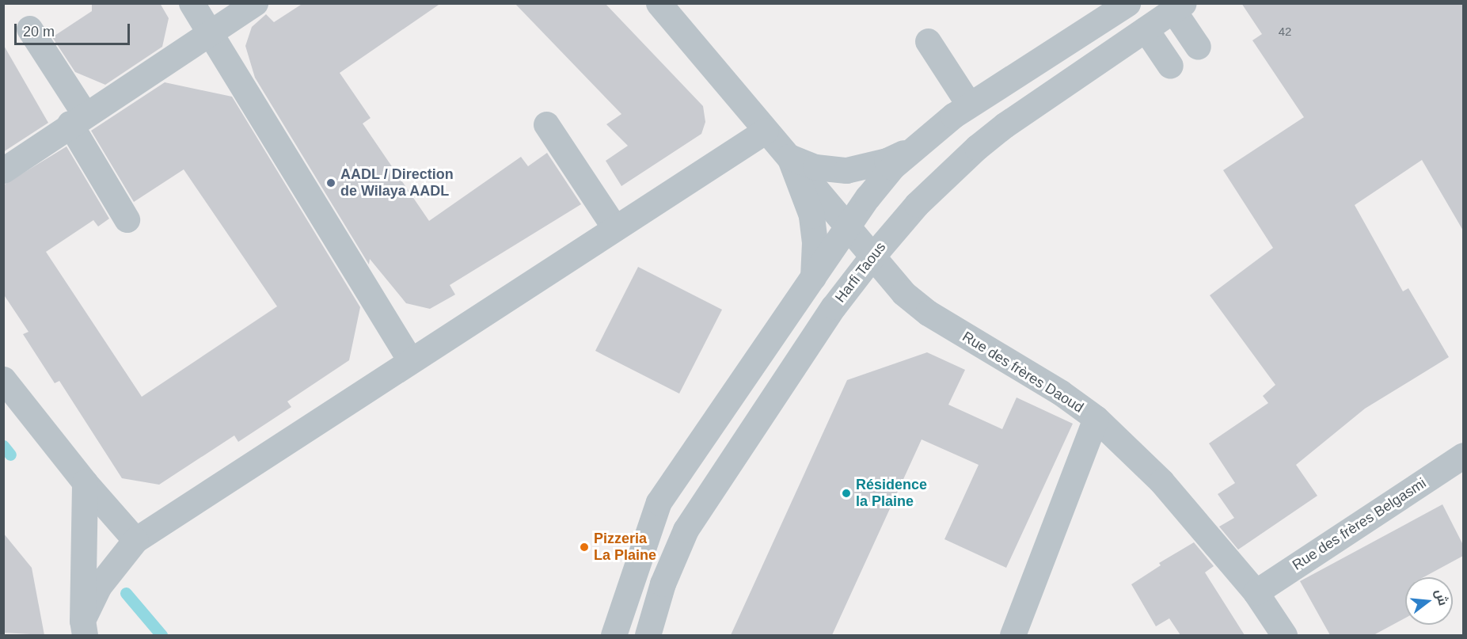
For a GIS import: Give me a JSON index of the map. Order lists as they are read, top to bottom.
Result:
{
  "streets": {
    "street": ["Harfi Taous", "Rue des frères Daoud", "Rue des frères Belgasmi"]
  },
  "crossings": [
    ["Harfi Taous", "Rue des frères Daoud"],
    ["Rue des frères Daoud", "Rue des frères Belgasmi"]
  ],
  "places": ["AADL / Direction de Wilaya AADL", "Résidence la Plaine", "Pizzeria La Plaine"],
  "house_numbers": ["42"],
  "scale_bar": "20 m",
  "north": "right"
}
